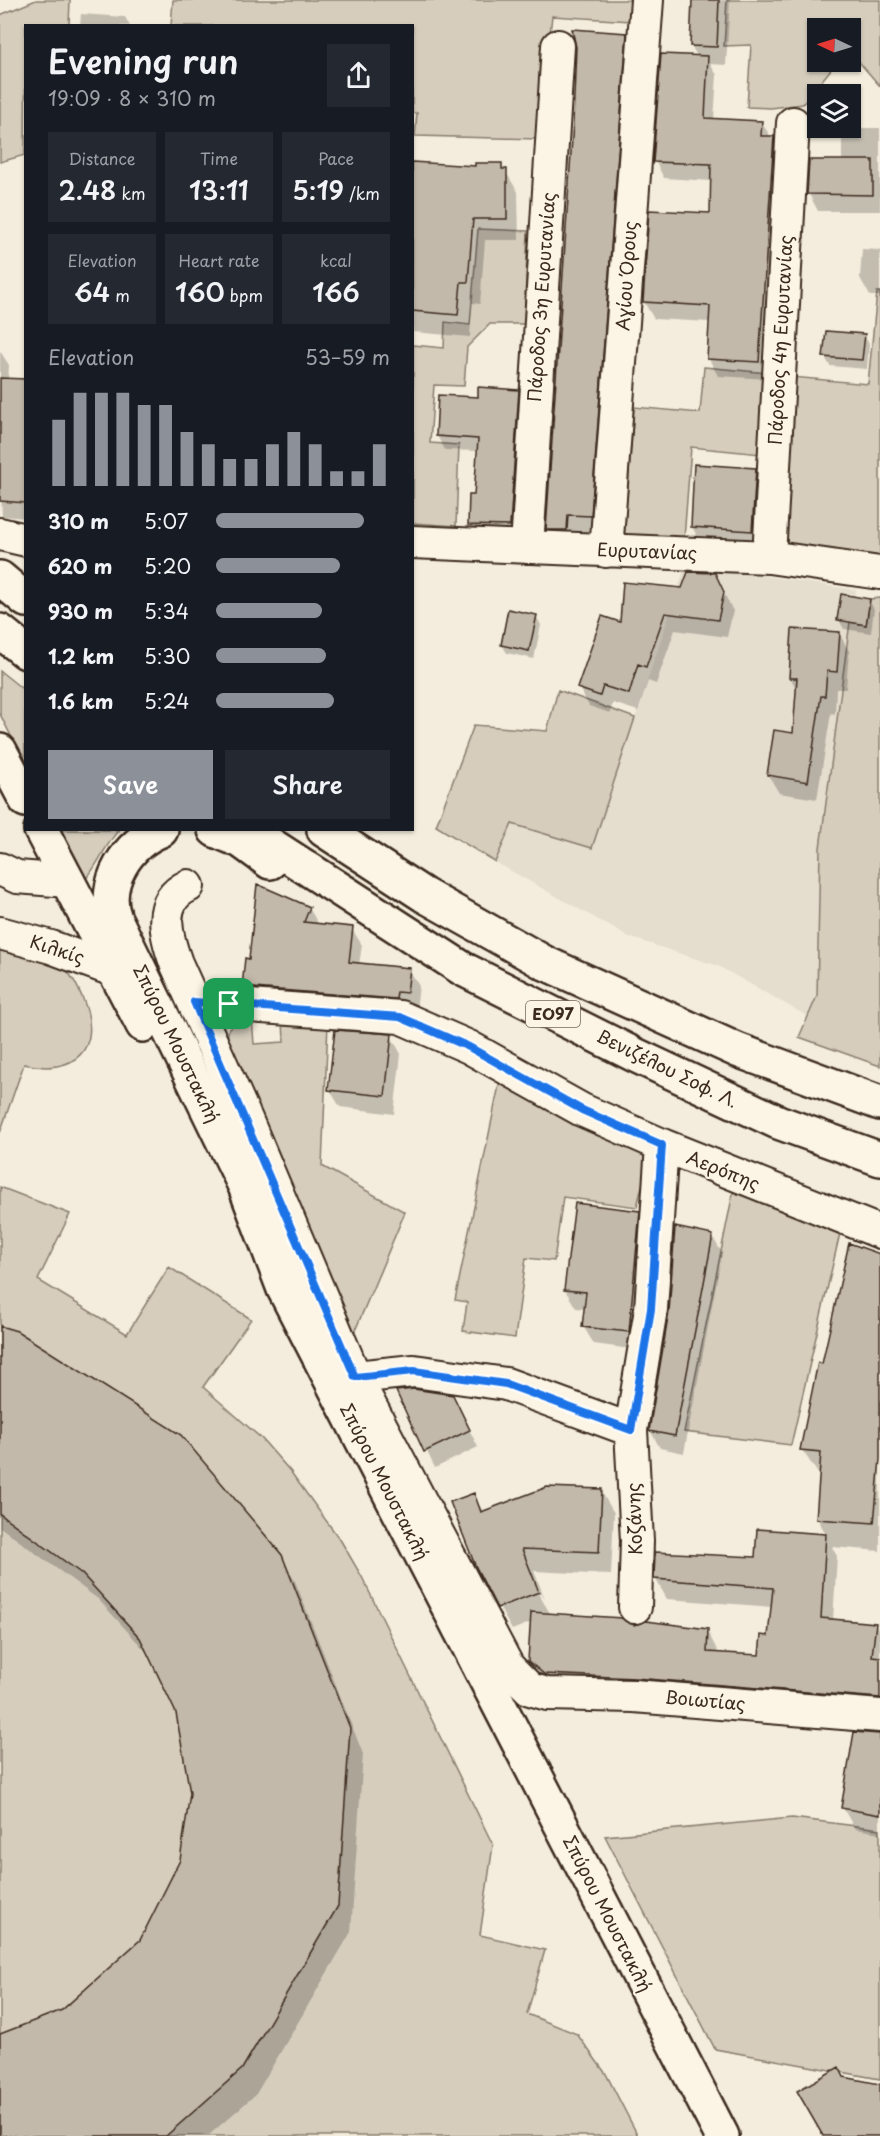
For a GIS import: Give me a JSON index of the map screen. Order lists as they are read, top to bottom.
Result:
{
  "streets": {
    "main road": ["ΕΟ97", "Σπύρου Μουστακλή", "Βενιζέλου Σοφ. Λ."],
    "street": [
      "Αγίου Όρους",
      "Πάροδος 3η Ευρυτανίας",
      "Πάροδος 4η Ευρυτανίας",
      "Ευρυτανίας",
      "Κιλκίς",
      "Αερόπης",
      "Κοζάνης",
      "Βοιωτίας"
    ]
  },
  "crossings": [
    ["Αγίου Όρους", "Ευρυτανίας"],
    ["Πάροδος 3η Ευρυτανίας", "Ευρυτανίας"],
    ["Πάροδος 4η Ευρυτανίας", "Ευρυτανίας"],
    ["Κιλκίς", "Σπύρου Μουστακλή"],
    ["Σπύρου Μουστακλή", "Αερόπης"],
    ["Σπύρου Μουστακλή", "Βοιωτίας"],
    ["Αερόπης", "Κοζάνης"]
  ],
  "north": "left",
  "page": {
    "heading": ["Evening run", "19:09 · 8 × 310 m"],
    "stats": [
      ["Distance", "2.48 km"],
      ["Time", "13:11"],
      ["Pace", "5:19 /km"],
      ["Elevation", "64 m"],
      ["Heart rate", "160 bpm"],
      ["kcal", "166"]
    ],
    "chart": ["Elevation", "53–59 m"],
    "list": [
      {
        "name": "310 m",
        "note": "5:07"
      },
      {
        "name": "620 m",
        "note": "5:20"
      },
      {
        "name": "930 m",
        "note": "5:34"
      },
      {
        "name": "1.2 km",
        "note": "5:30"
      },
      {
        "name": "1.6 km",
        "note": "5:24"
      }
    ],
    "buttons": ["Save", "Share"]
  }
}
